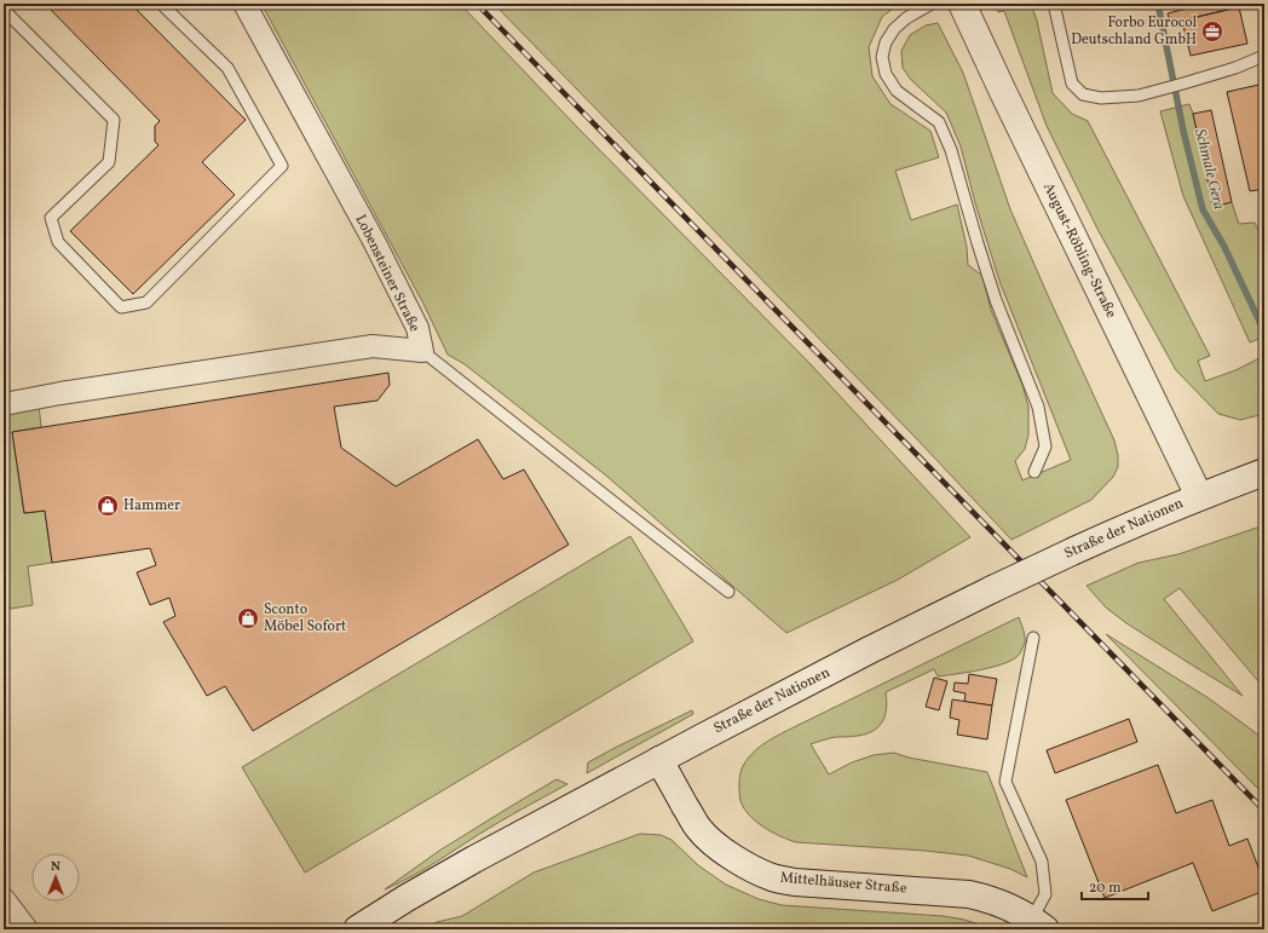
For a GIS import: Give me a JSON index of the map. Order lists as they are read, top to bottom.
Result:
{
  "streets": {
    "main road": ["August-Röbling-Straße", "Straße der Nationen", "Mittelhäuser Straße"],
    "street": ["Lobensteiner Straße"]
  },
  "crossings": [
    ["August-Röbling-Straße", "Straße der Nationen"],
    ["Straße der Nationen", "Mittelhäuser Straße"]
  ],
  "water": ["Schmale Gera"],
  "places": {
    "office": ["Forbo Eurocol Deutschland GmbH"],
    "shop": ["Hammer", "Sconto Möbel Sofort"]
  },
  "scale_bar": "20 m",
  "north": "top"
}
